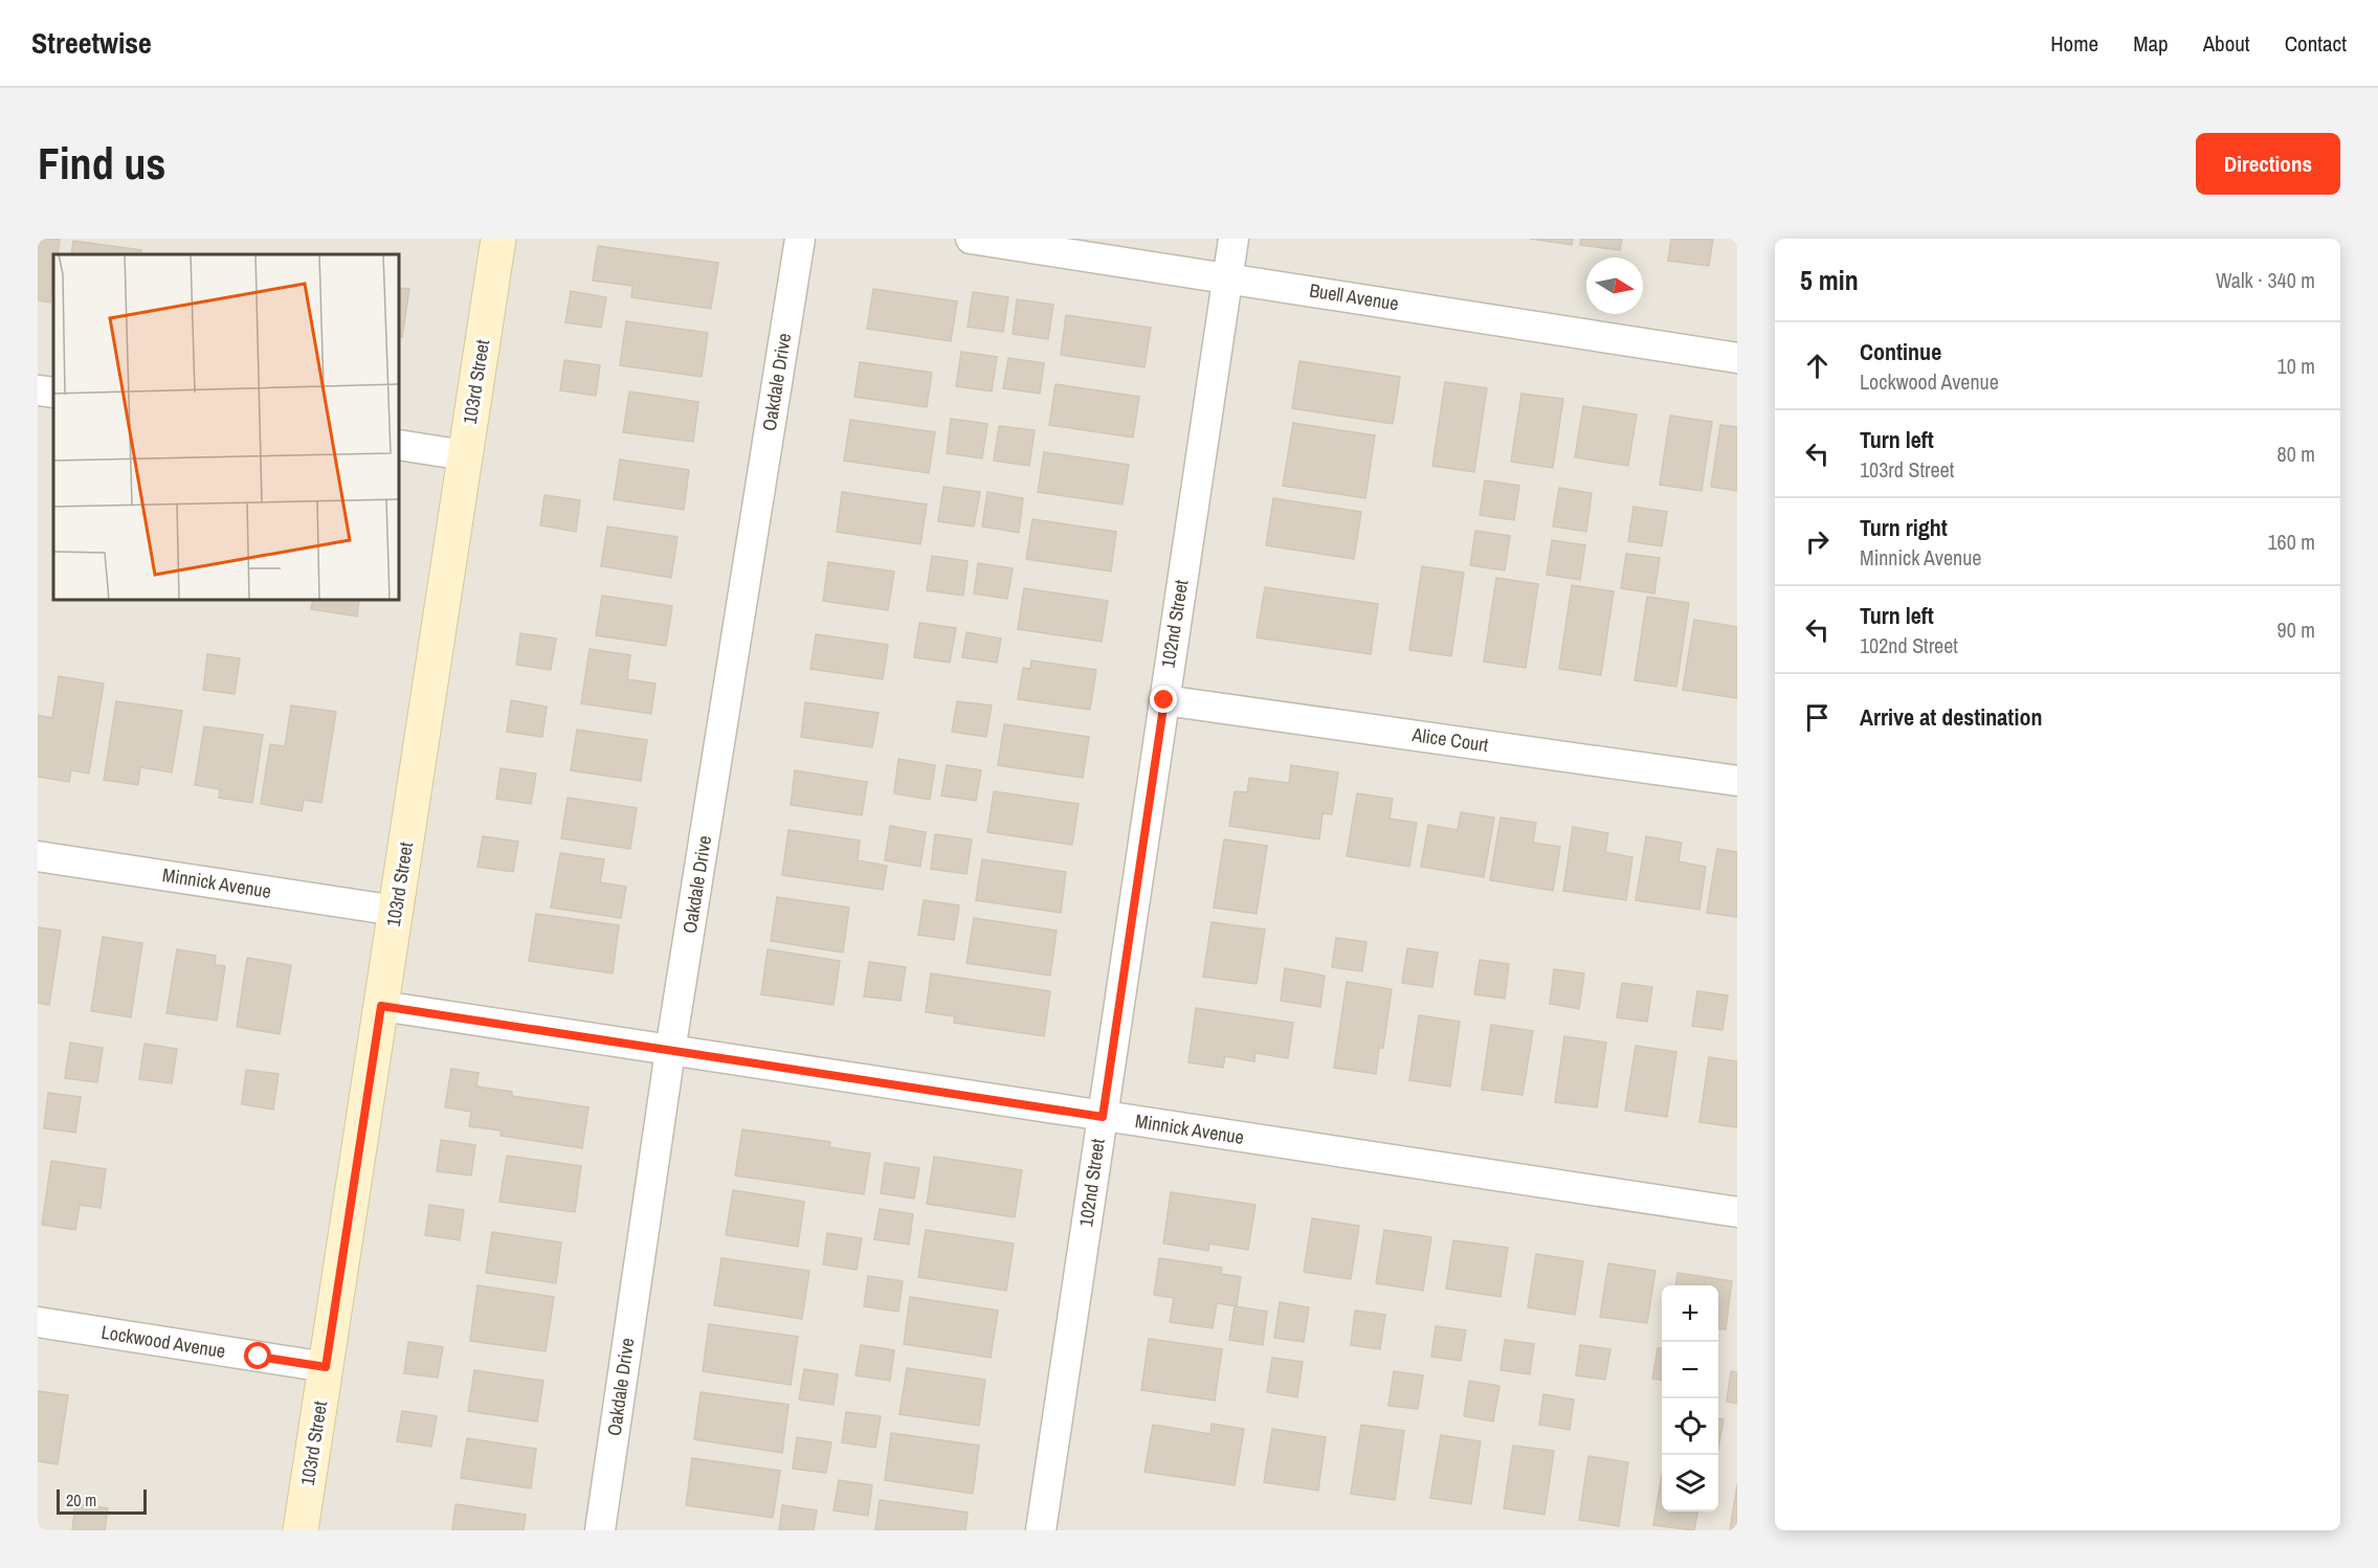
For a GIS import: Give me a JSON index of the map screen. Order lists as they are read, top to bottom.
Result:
{
  "streets": {
    "main road": ["103rd Street"],
    "street": [
      "Buell Avenue",
      "Oakdale Drive",
      "102nd Street",
      "Alice Court",
      "Minnick Avenue",
      "Lockwood Avenue"
    ]
  },
  "crossings": [
    ["Buell Avenue", "102nd Street"],
    ["103rd Street", "Minnick Avenue"],
    ["103rd Street", "Lockwood Avenue"],
    ["Oakdale Drive", "Minnick Avenue"],
    ["102nd Street", "Alice Court"],
    ["102nd Street", "Minnick Avenue"]
  ],
  "scale_bar": "20 m",
  "north": "right",
  "page": {
    "header": "Streetwise",
    "nav": [
      "Home",
      "Map",
      "About",
      "Contact"
    ],
    "buttons": "Directions",
    "title": "Find us",
    "heading": ["5 min", "Walk · 340 m"],
    "list": [
      ["Continue", "Lockwood Avenue", "10 m"],
      ["Turn left", "103rd Street", "80 m"],
      ["Turn right", "Minnick Avenue", "160 m"],
      ["Turn left", "102nd Street", "90 m"],
      "Arrive at destination"
    ],
    "map_buttons": ["+", "−"],
    "scale": "20 m"
  }
}
